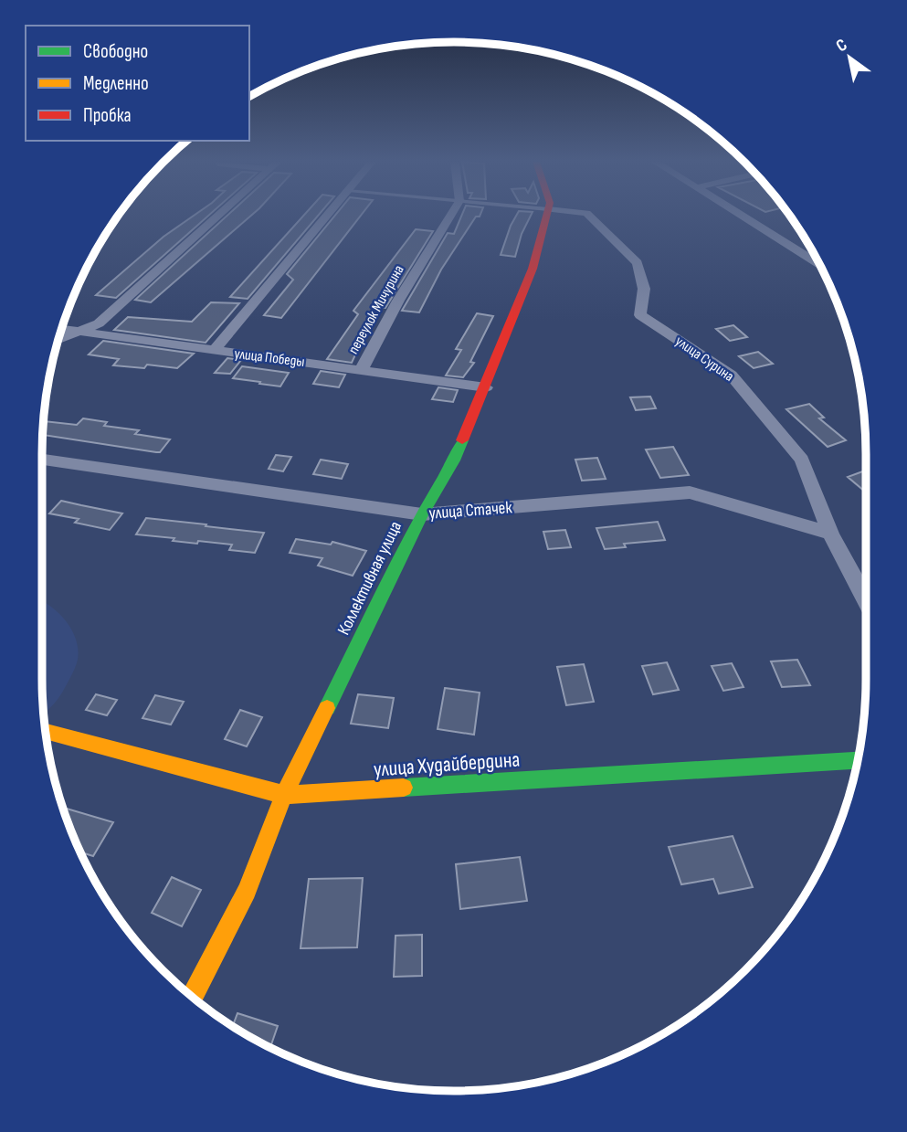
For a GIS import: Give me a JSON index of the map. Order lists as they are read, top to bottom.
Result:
{
  "streets": {
    "street": [
      "переулок Мичурина",
      "улица Победы",
      "улица Сурина",
      "улица Стачек",
      "Коллективная улица",
      "улица Худайбердина"
    ]
  },
  "crossings": [
    ["переулок Мичурина", "улица Победы"],
    ["улица Победы", "Коллективная улица"],
    ["улица Сурина", "улица Стачек"],
    ["улица Стачек", "Коллективная улица"],
    ["Коллективная улица", "улица Худайбердина"]
  ],
  "legend": ["Свободно", "Медленно", "Пробка"],
  "north": "top left"
}
